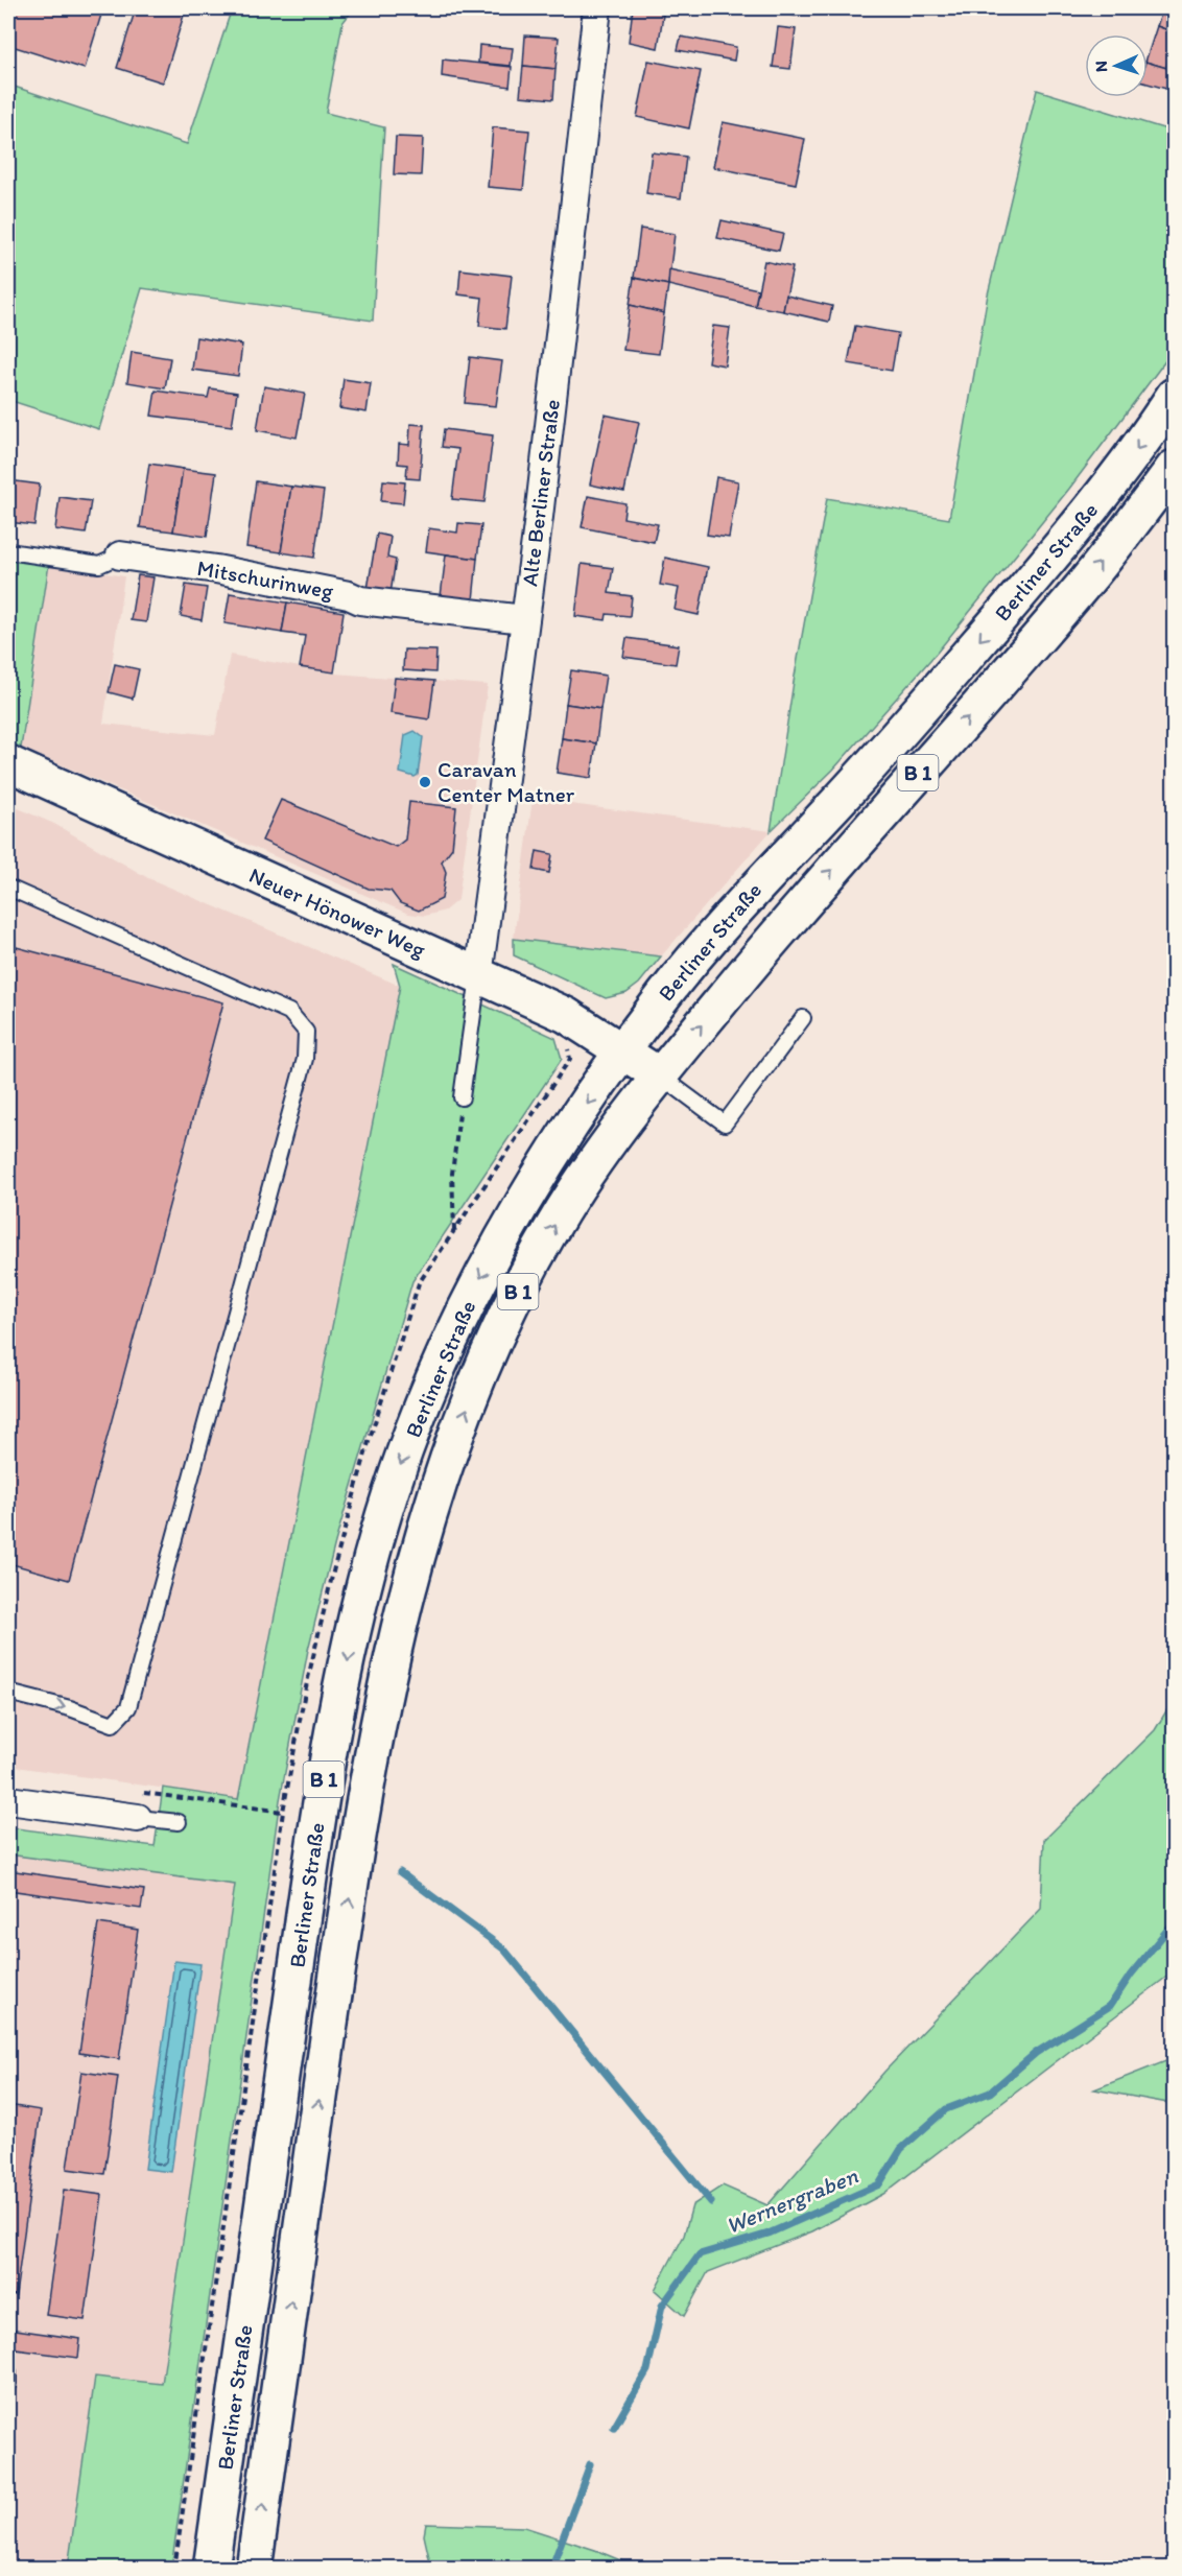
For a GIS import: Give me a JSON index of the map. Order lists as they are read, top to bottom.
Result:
{
  "streets": {
    "main road": ["Berliner Straße", "B 1", "Neuer Hönower Weg"],
    "street": ["Alte Berliner Straße", "Mitschurinweg"]
  },
  "crossings": [
    ["Alte Berliner Straße", "Mitschurinweg"],
    ["Alte Berliner Straße", "Neuer Hönower Weg"],
    ["Berliner Straße", "Neuer Hönower Weg"]
  ],
  "water": ["Wernergraben"],
  "places": ["Caravan Center Matner"],
  "north": "left"
}
